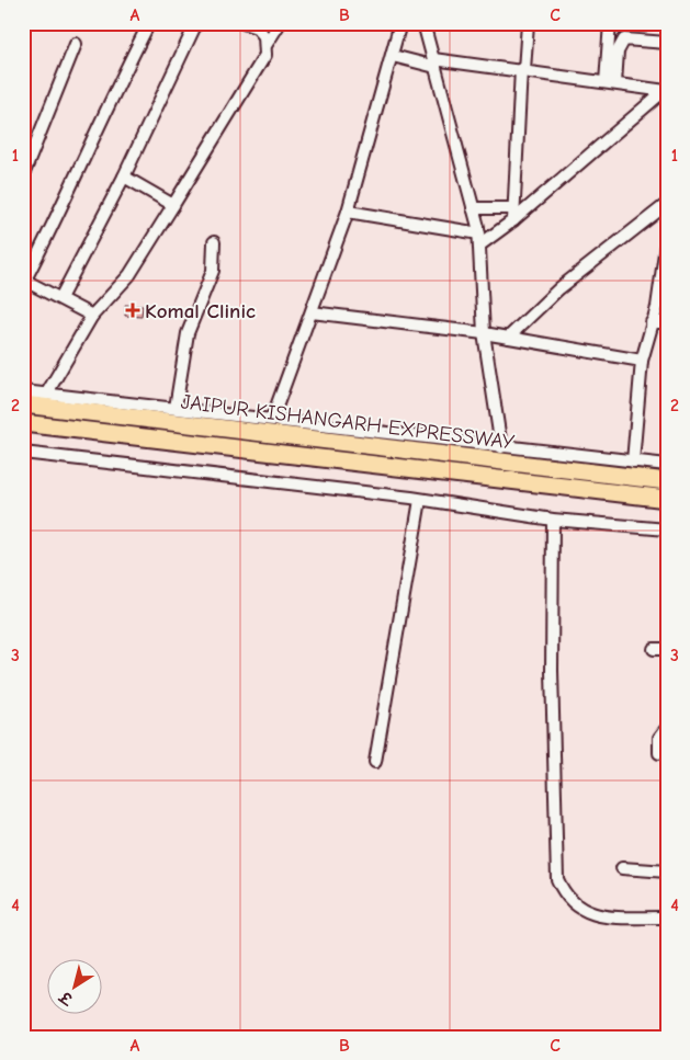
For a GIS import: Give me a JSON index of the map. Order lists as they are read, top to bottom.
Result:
{
  "streets": {
    "highway": ["JAIPUR KISHANGARH EXPRESSWAY"]
  },
  "places": {
    "health": ["Komal Clinic"]
  },
  "north": "bottom left",
  "grid": {
    "columns": ["A", "B", "C"],
    "rows": [
      "1",
      "2",
      "3",
      "4"
    ]
  }
}
